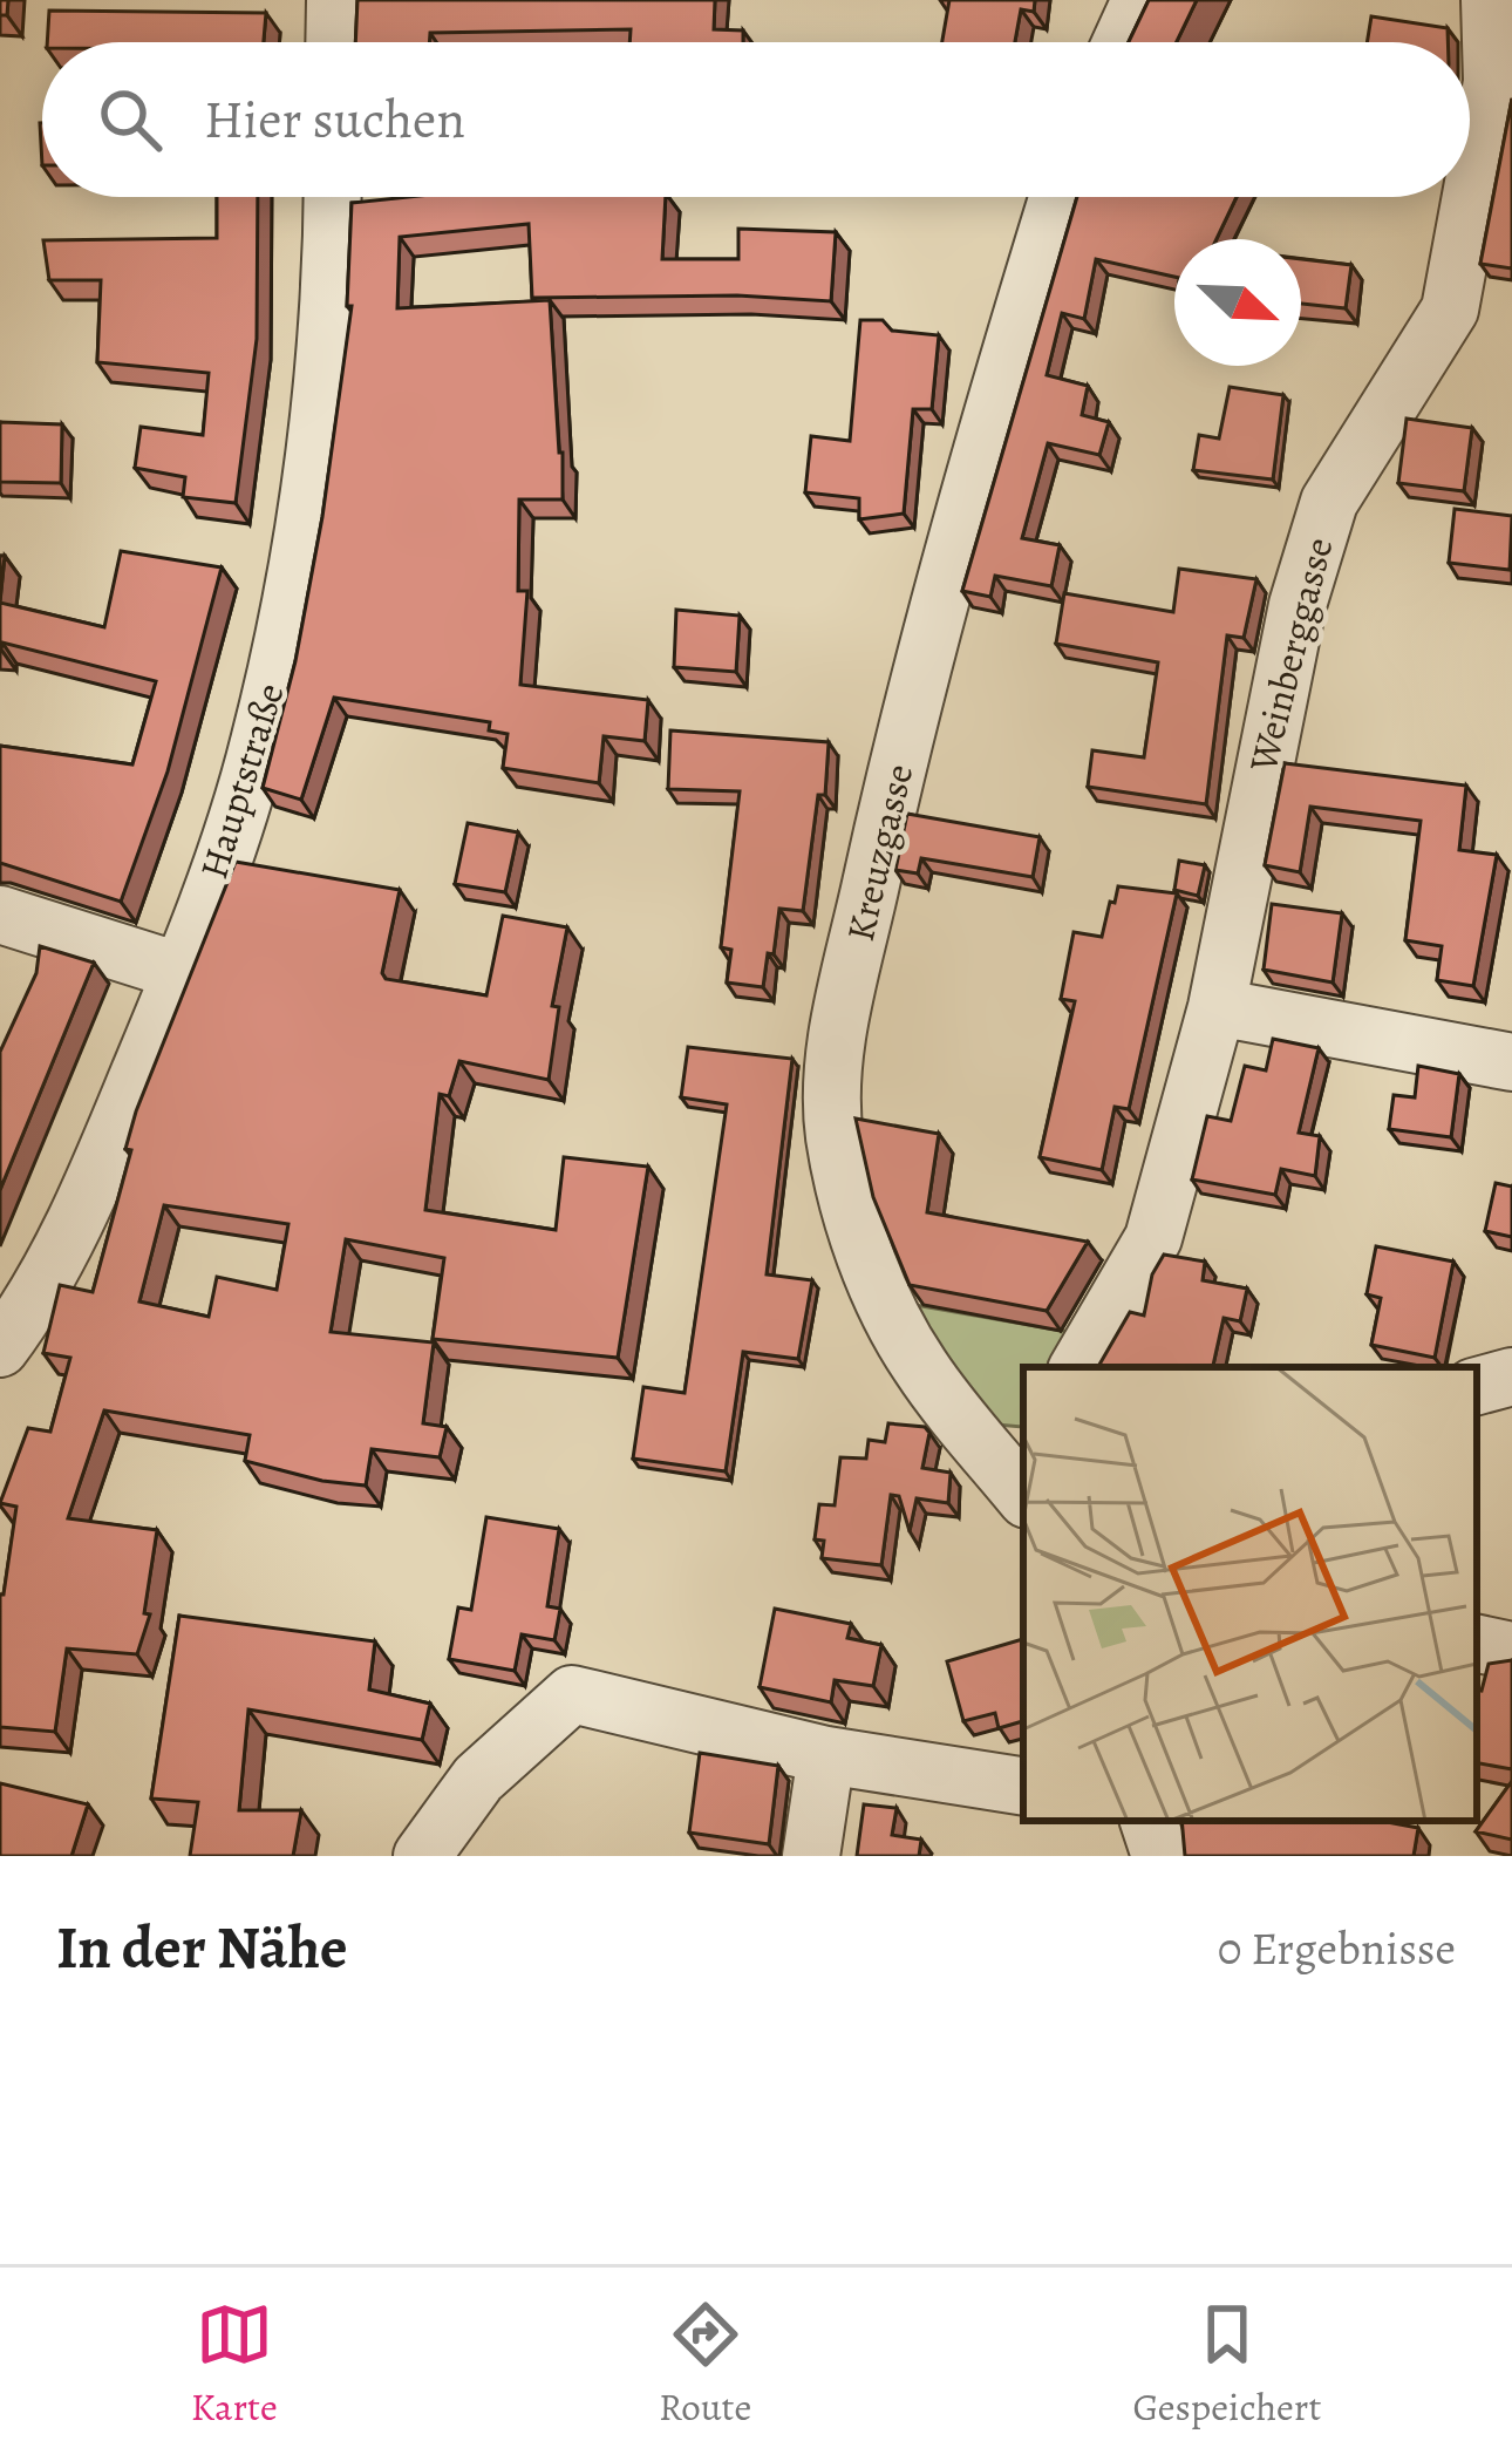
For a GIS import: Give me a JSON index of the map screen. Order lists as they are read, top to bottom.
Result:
{
  "streets": {
    "street": ["Weinberggasse", "Hauptstraße", "Kreuzgasse"]
  },
  "north": "bottom right",
  "page": {
    "search": "Hier suchen",
    "heading": ["In der Nähe", "0 Ergebnisse"],
    "nav": ["Karte", "Route", "Gespeichert"]
  }
}
